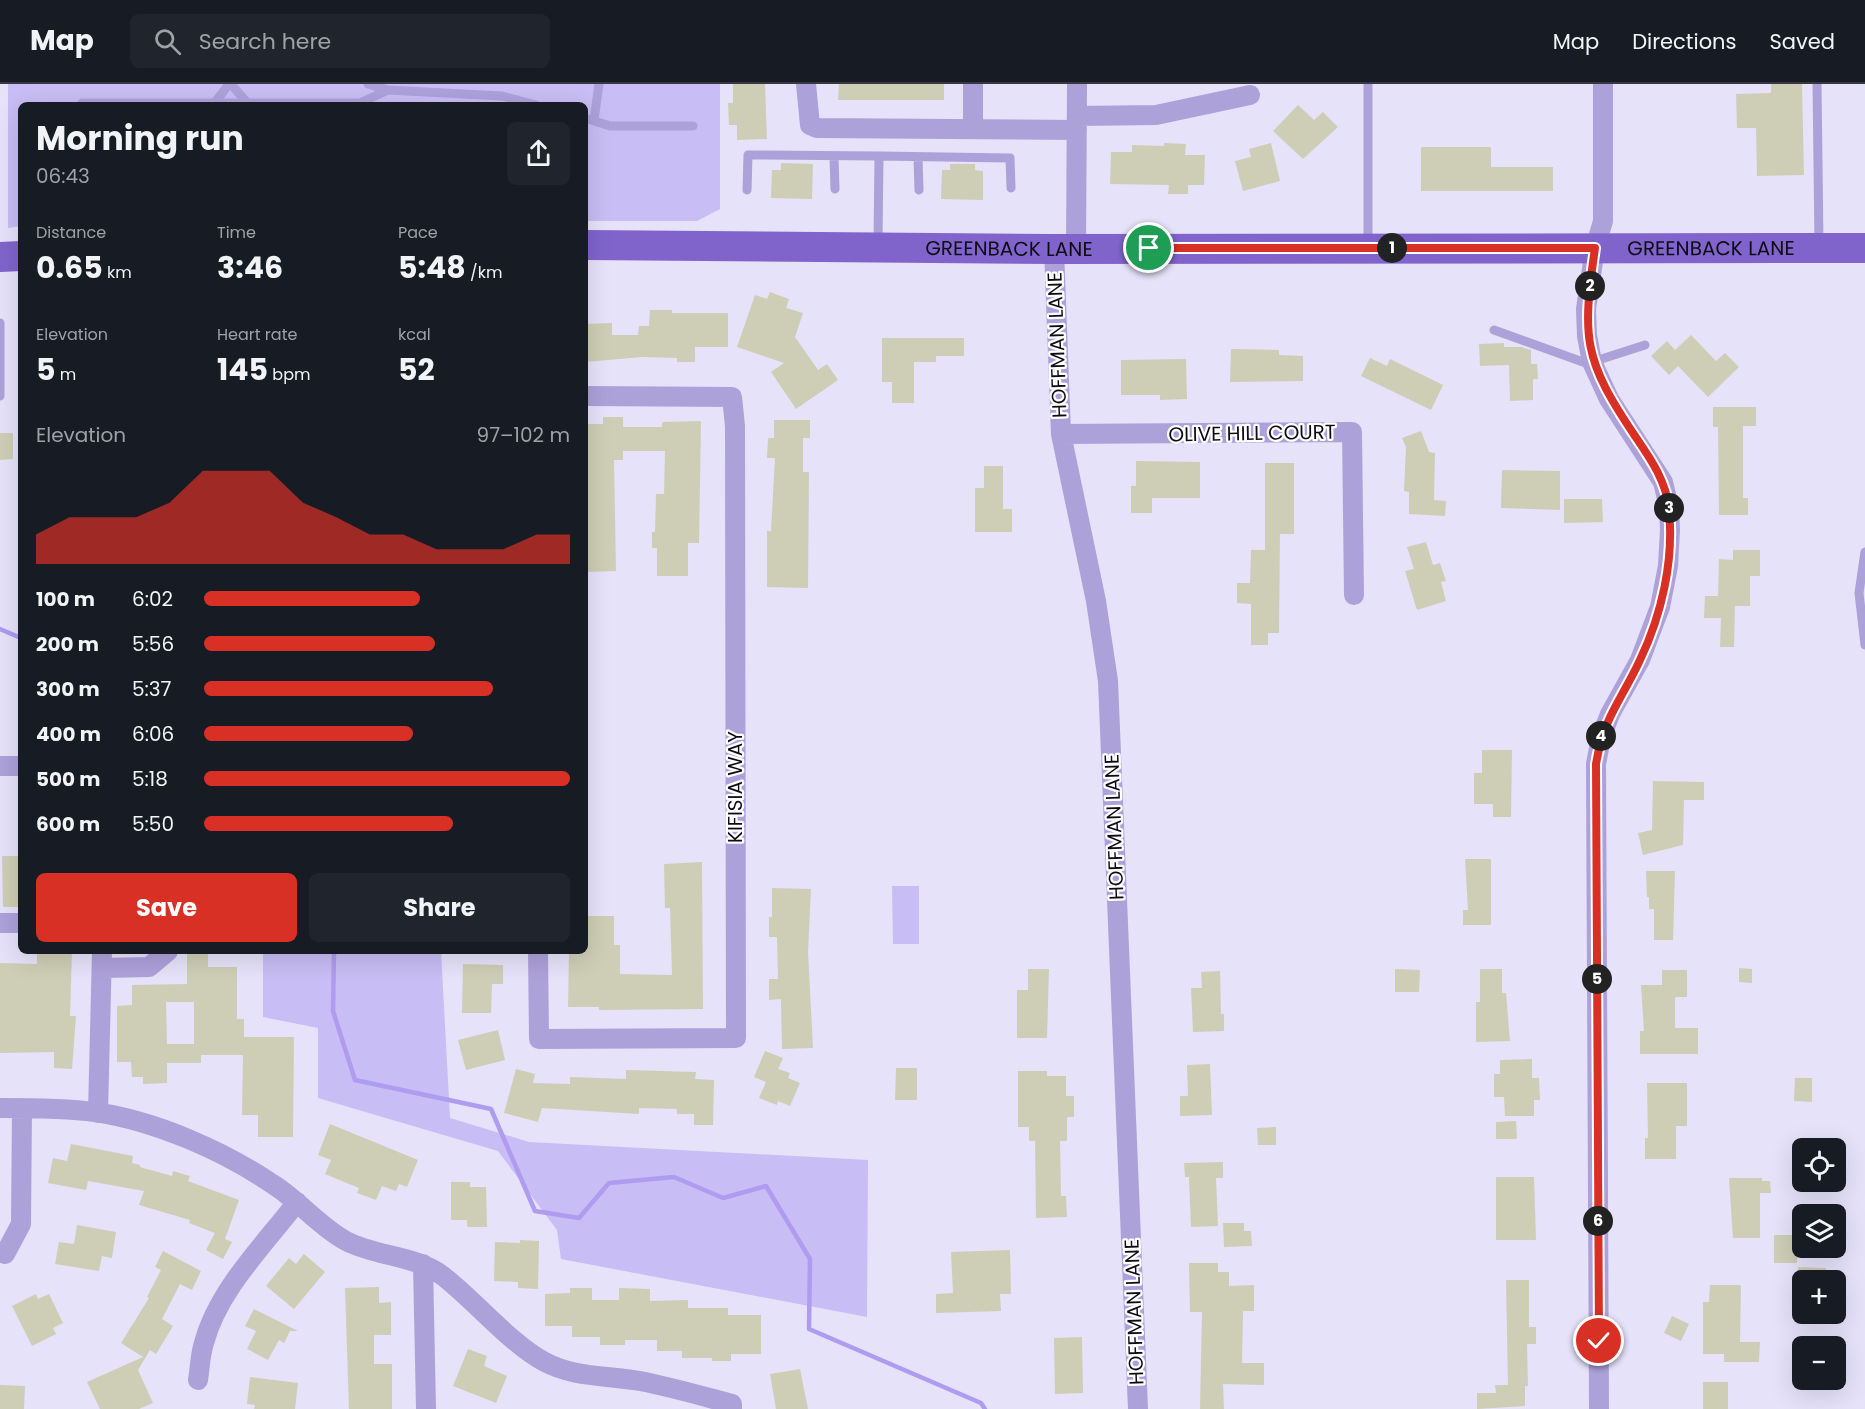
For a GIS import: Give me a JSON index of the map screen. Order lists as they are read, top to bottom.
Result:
{
  "streets": {
    "main road": ["GREENBACK LANE"],
    "street": ["HOFFMAN LANE", "OLIVE HILL COURT", "KIFISIA WAY"]
  },
  "crossings": [
    ["GREENBACK LANE", "HOFFMAN LANE"],
    ["HOFFMAN LANE", "OLIVE HILL COURT"]
  ],
  "page": {
    "header": "Map",
    "search": "Search here",
    "nav": ["Map", "Directions", "Saved"],
    "heading": ["Morning run", "06:43"],
    "stats": [
      ["Distance", "0.65 km"],
      ["Time", "3:46"],
      ["Pace", "5:48 /km"],
      ["Elevation", "5 m"],
      ["Heart rate", "145 bpm"],
      ["kcal", "52"]
    ],
    "pins": [
      "1",
      "2",
      "3",
      "4",
      "5",
      "6"
    ],
    "chart": ["Elevation", "97–102 m"],
    "list": [
      {
        "name": "100 m",
        "note": "6:02"
      },
      {
        "name": "200 m",
        "note": "5:56"
      },
      {
        "name": "300 m",
        "note": "5:37"
      },
      {
        "name": "400 m",
        "note": "6:06"
      },
      {
        "name": "500 m",
        "note": "5:18"
      },
      {
        "name": "600 m",
        "note": "5:50"
      }
    ],
    "buttons": ["Save", "Share"],
    "map_buttons": ["+", "−"]
  }
}
